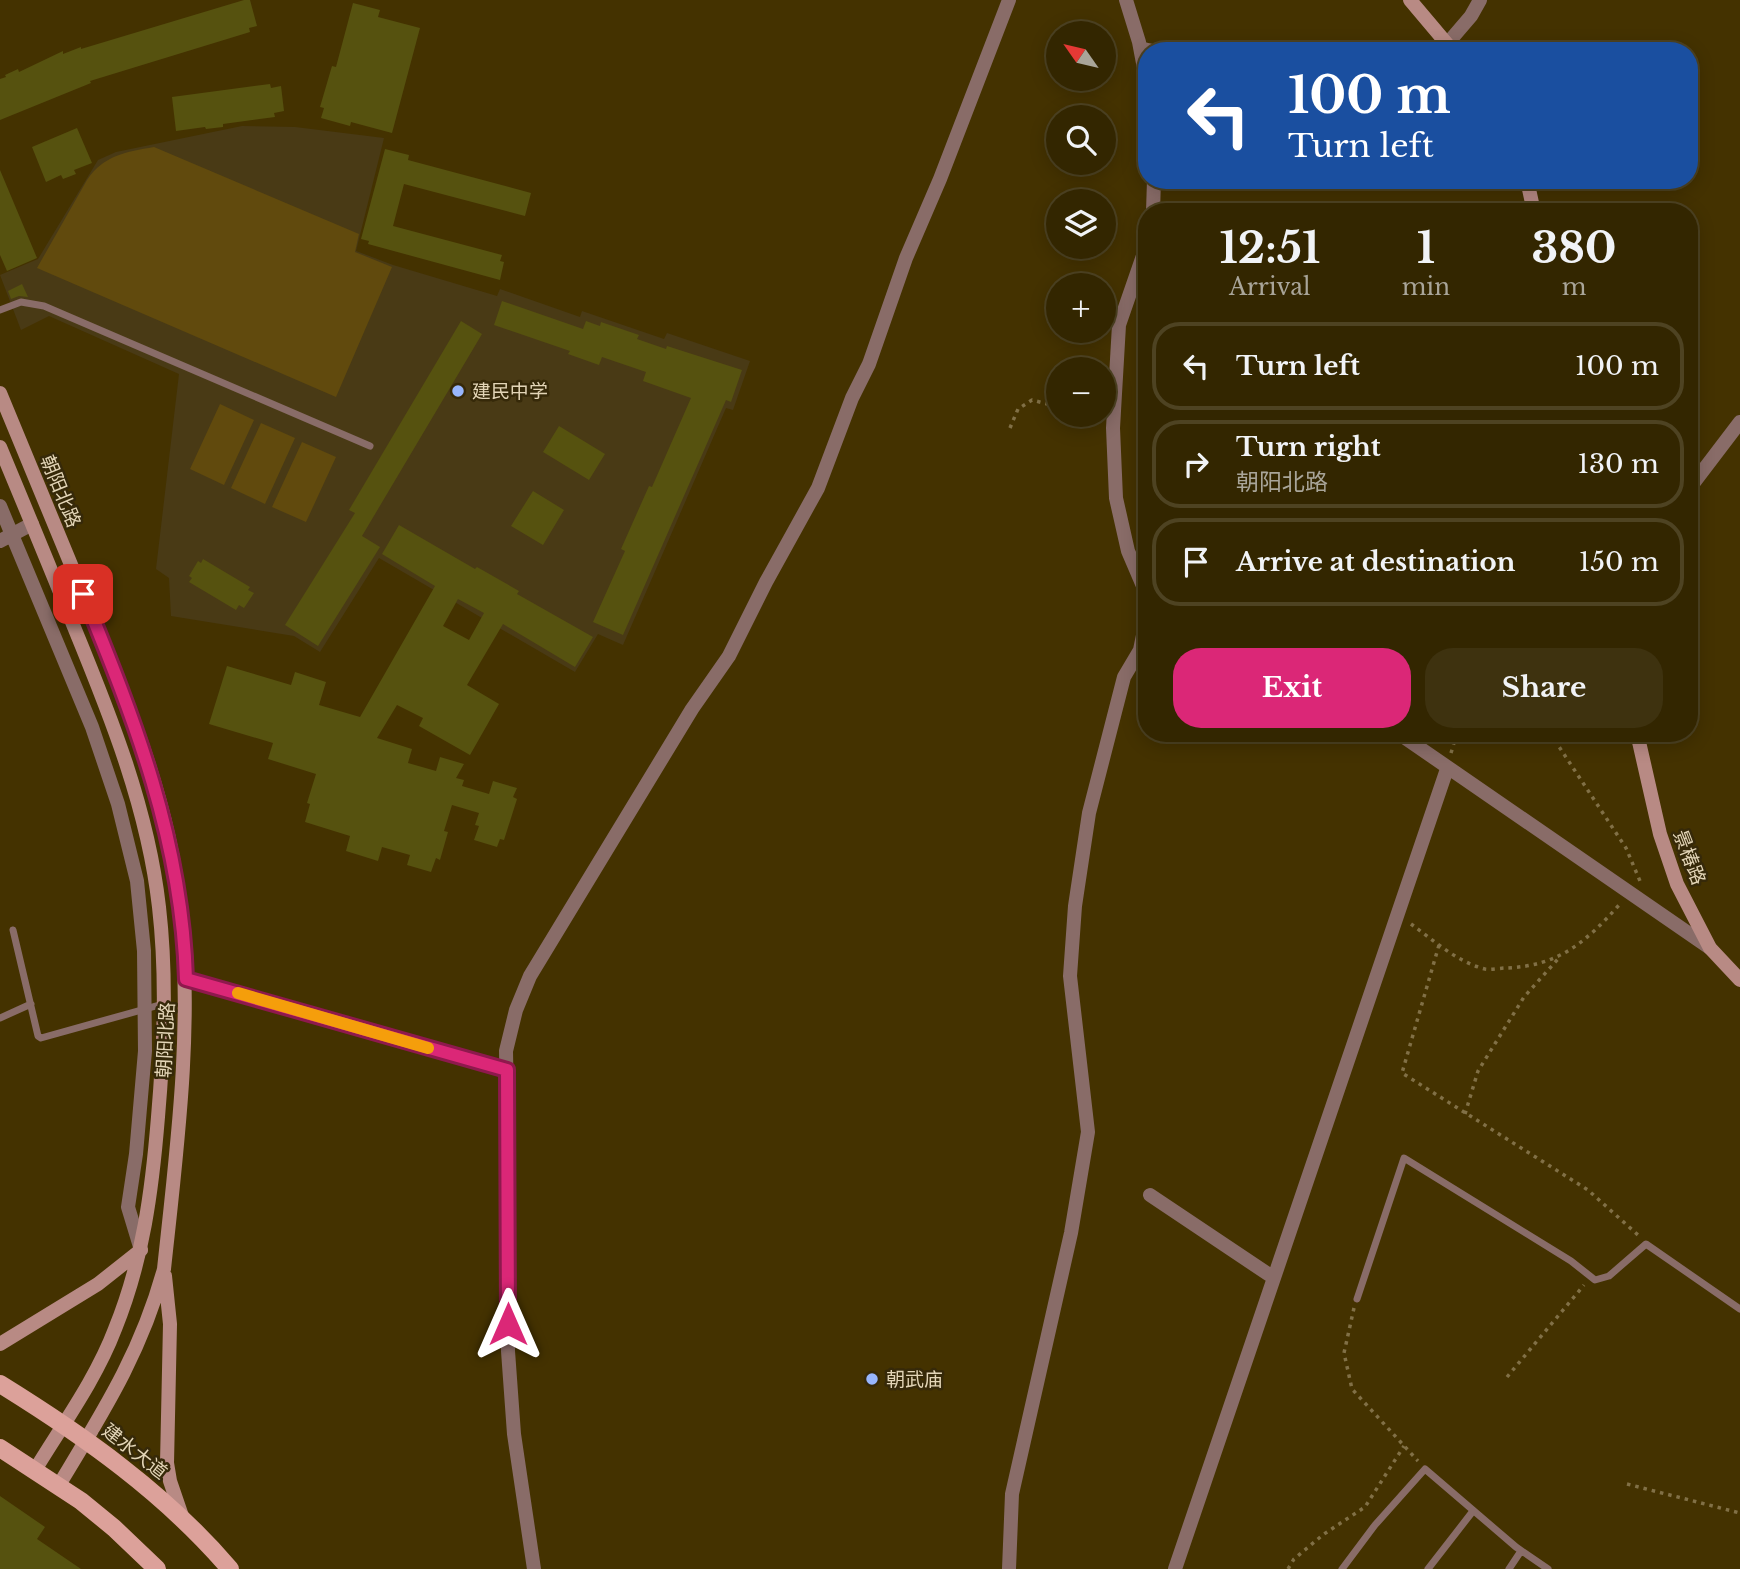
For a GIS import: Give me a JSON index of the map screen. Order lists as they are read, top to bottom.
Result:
{
  "streets": {
    "main road": ["朝阳北路", "景椿路", "建水大道"]
  },
  "crossings": [
    ["朝阳北路", "建水大道"]
  ],
  "places": ["建民中学", "朝武庙"],
  "north": "top left",
  "page": {
    "map_buttons": ["+", "−"],
    "turn": ["100 m", "Turn left"],
    "eta": [
      "12:51",
      "Arrival",
      "1",
      "min",
      "380",
      "m"
    ],
    "list": [
      {
        "name": "Turn left",
        "value": "100 m"
      },
      {
        "name": "Turn right",
        "note": "朝阳北路",
        "value": "130 m"
      },
      {
        "name": "Arrive at destination",
        "value": "150 m"
      }
    ],
    "buttons": ["Exit", "Share"]
  }
}
